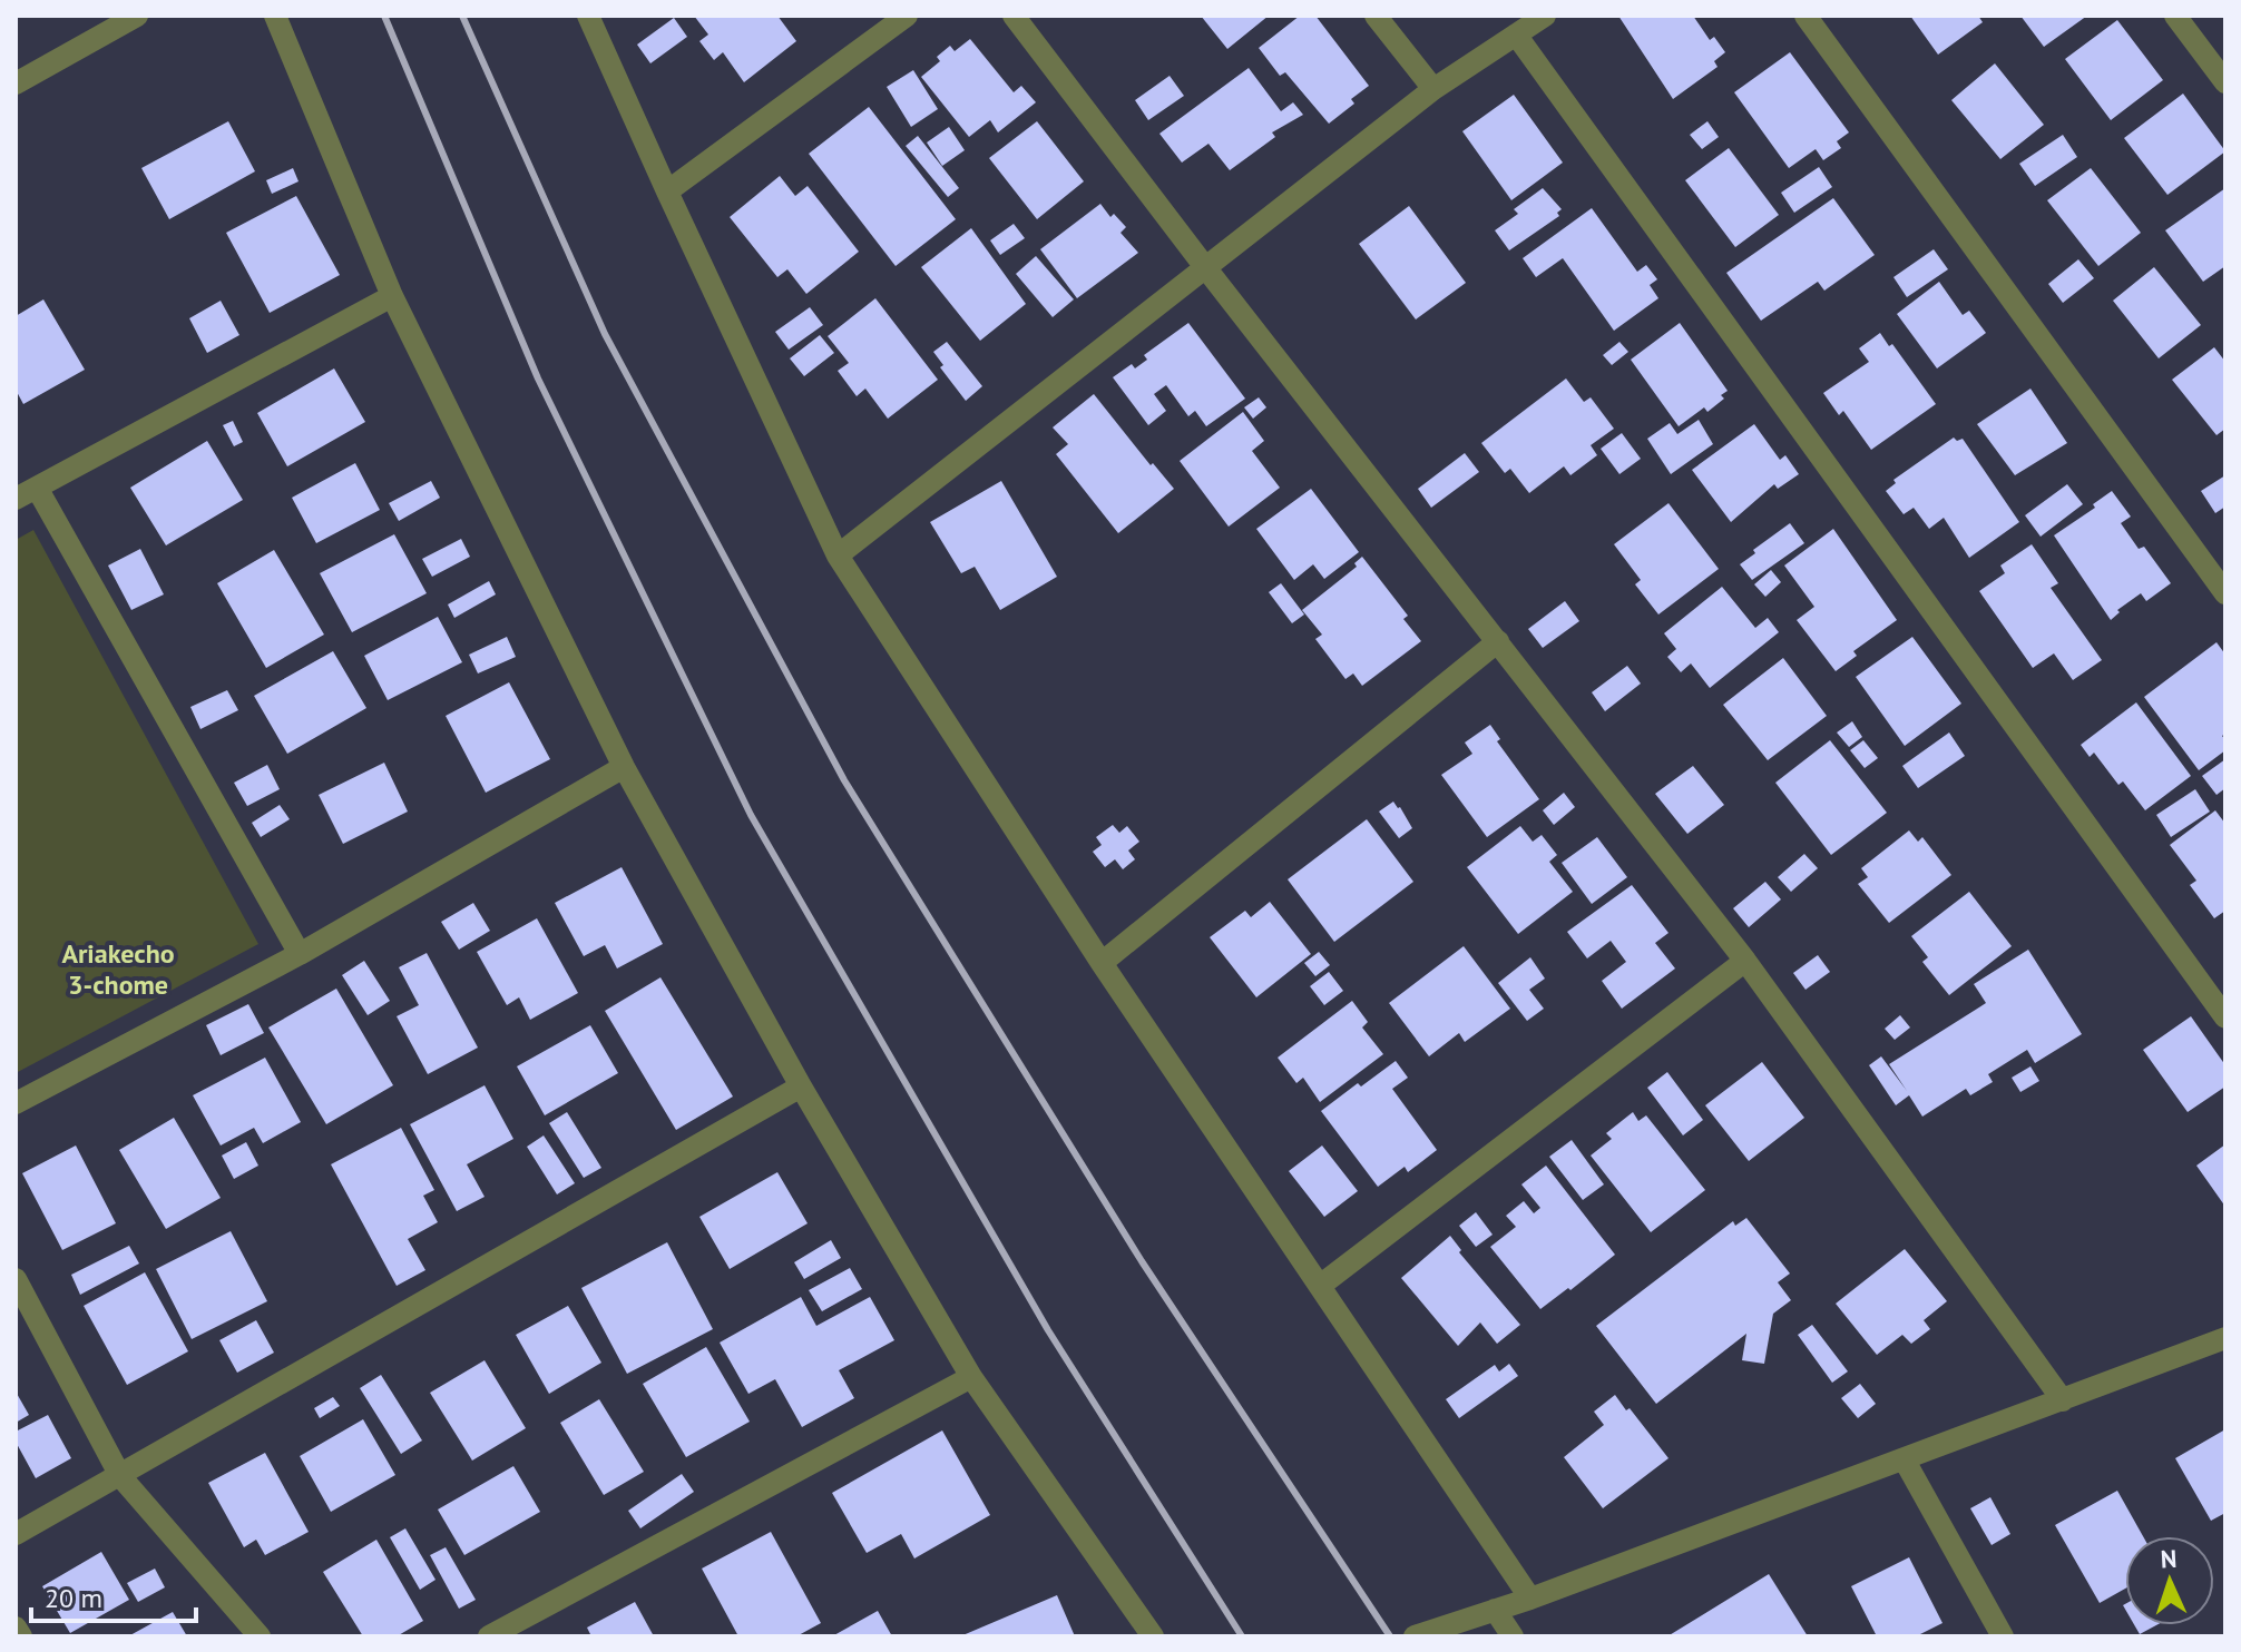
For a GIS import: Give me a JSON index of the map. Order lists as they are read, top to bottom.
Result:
{
  "districts": ["Ariakecho 3-chome"],
  "scale_bar": "20 m",
  "north": "top"
}
